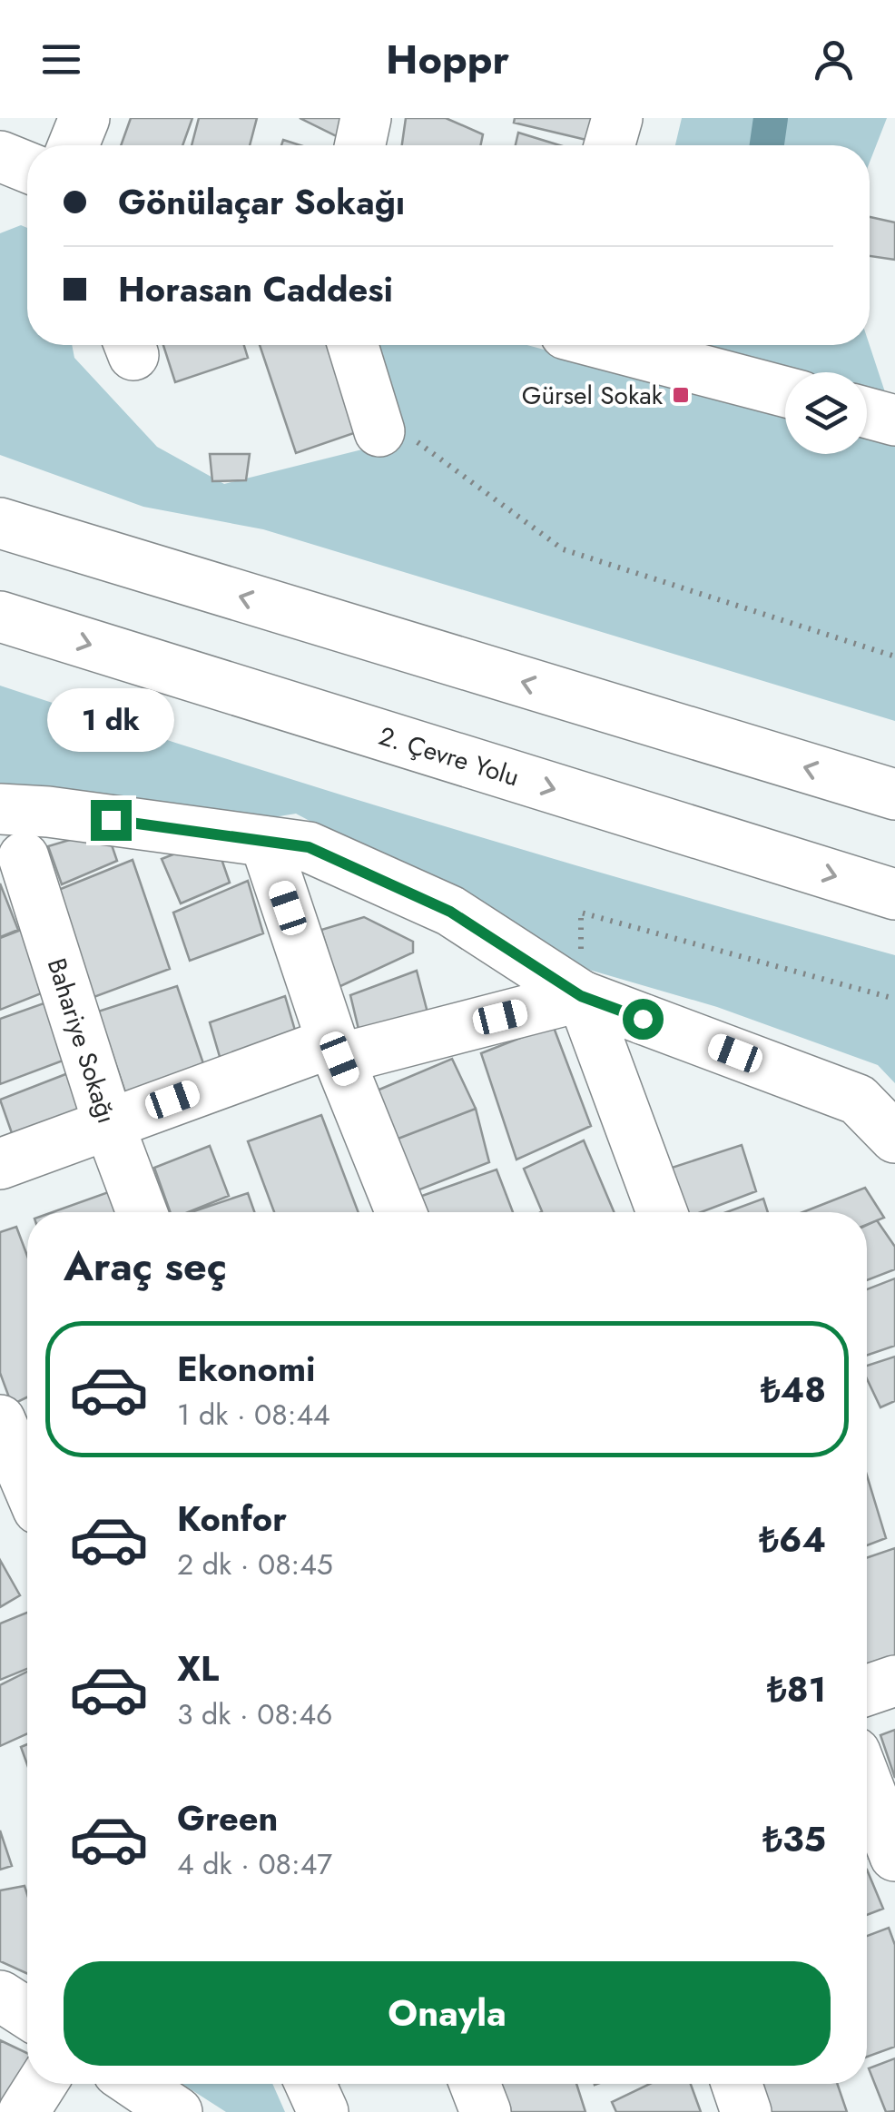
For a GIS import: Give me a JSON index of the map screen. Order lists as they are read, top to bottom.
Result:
{
  "streets": {
    "main road": ["2. Çevre Yolu", "Bahariye Sokağı"]
  },
  "places": {
    "transit": ["Gürsel Sokak"]
  },
  "page": {
    "header": "Hoppr",
    "banner": ["Gönülaçar Sokağı", "Horasan Caddesi"],
    "bubble": "1 dk",
    "heading": "Araç seç",
    "list": [
      {
        "name": "Ekonomi",
        "note": "1 dk · 08:44",
        "value": "₺48"
      },
      {
        "name": "Konfor",
        "note": "2 dk · 08:45",
        "value": "₺64"
      },
      {
        "name": "XL",
        "note": "3 dk · 08:46",
        "value": "₺81"
      },
      {
        "name": "Green",
        "note": "4 dk · 08:47",
        "value": "₺35"
      }
    ],
    "buttons": "Onayla"
  }
}
